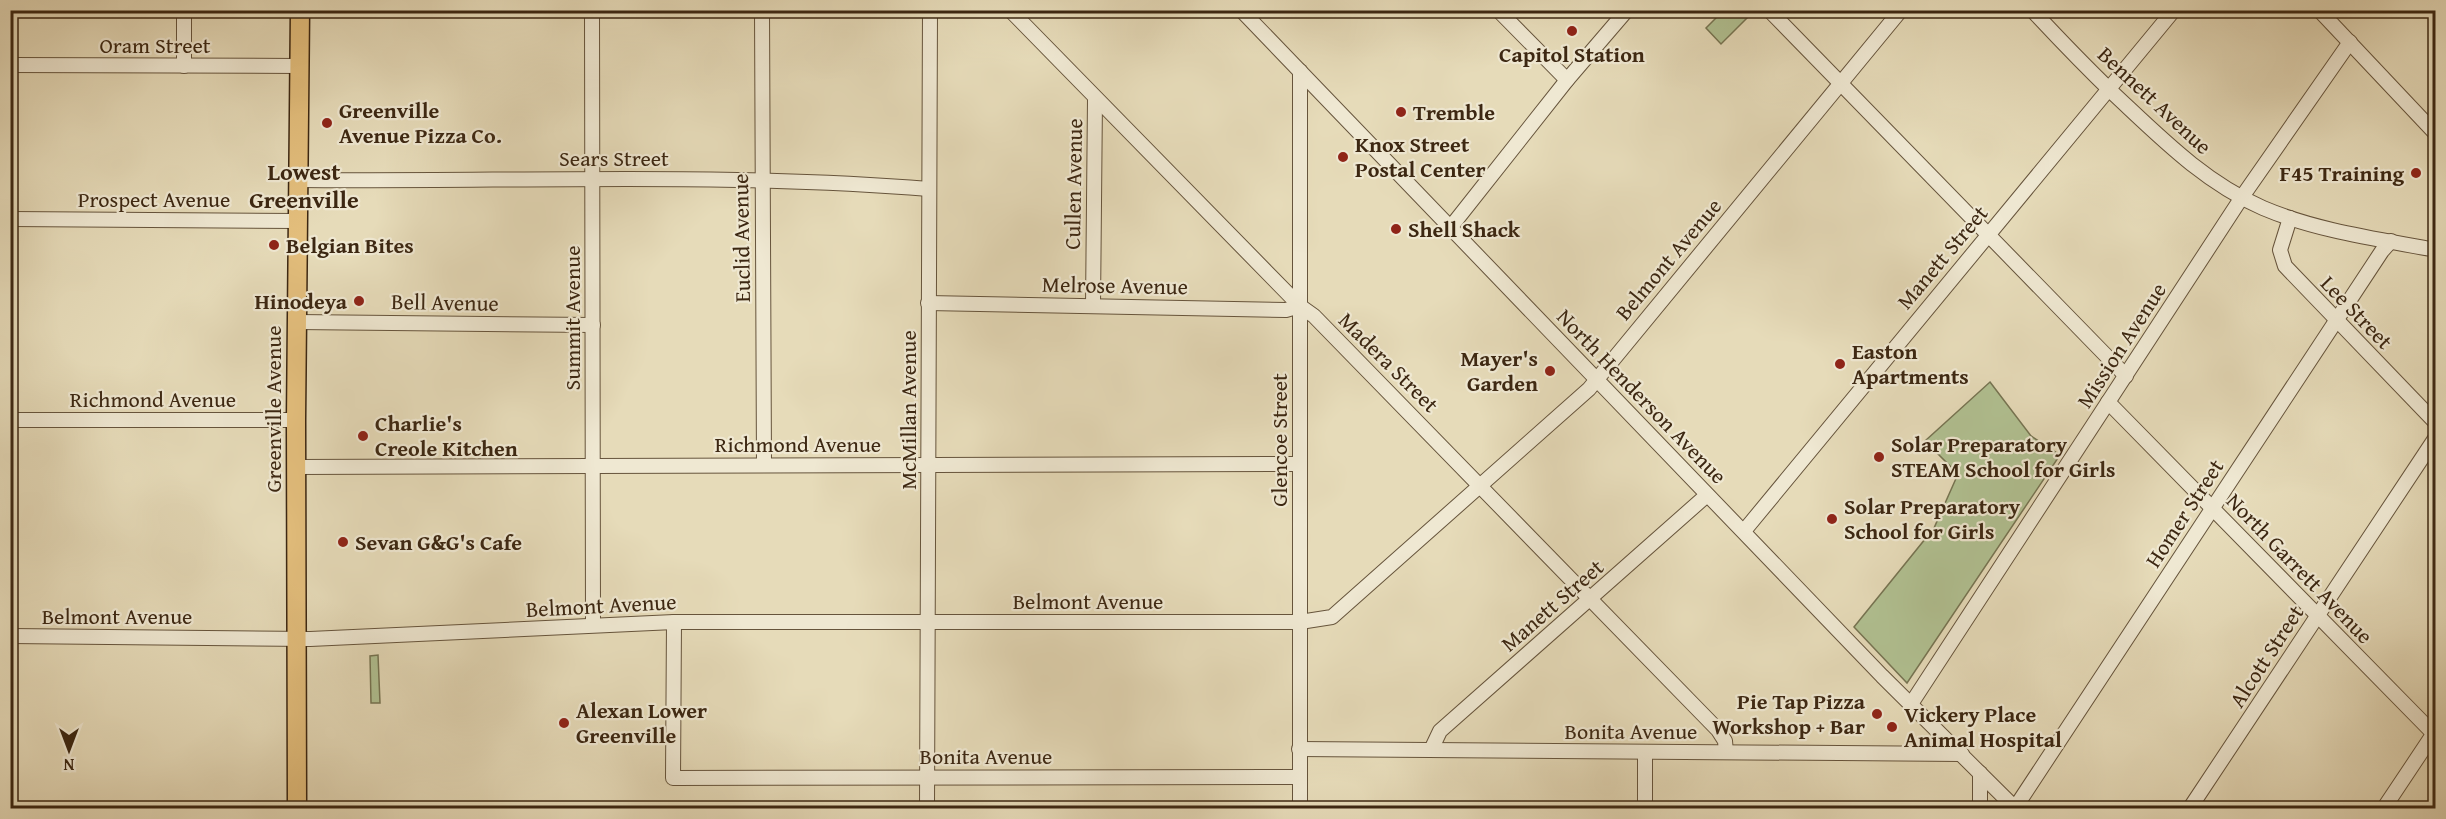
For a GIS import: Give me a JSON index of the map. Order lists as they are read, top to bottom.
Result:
{
  "streets": {
    "main road": ["Greenville Avenue"],
    "street": [
      "Oram Street",
      "Bennett Avenue",
      "Sears Street",
      "Cullen Avenue",
      "Prospect Avenue",
      "Euclid Avenue",
      "Manett Street",
      "Belmont Avenue",
      "Melrose Avenue",
      "Bell Avenue",
      "Lee Street",
      "Summit Avenue",
      "Mission Avenue",
      "Madera Street",
      "North Henderson Avenue",
      "Richmond Avenue",
      "McMillan Avenue",
      "Glencoe Street",
      "Homer Street",
      "North Garrett Avenue",
      "Alcott Street",
      "Bonita Avenue"
    ]
  },
  "crossings": [
    ["Oram Street", "Greenville Avenue"],
    ["Bennett Avenue", "Manett Street"],
    ["Bennett Avenue", "Lee Street"],
    ["Bennett Avenue", "Mission Avenue"],
    ["Bennett Avenue", "Homer Street"],
    ["Sears Street", "Euclid Avenue"],
    ["Sears Street", "Summit Avenue"],
    ["Sears Street", "Greenville Avenue"],
    ["Sears Street", "McMillan Avenue"],
    ["Cullen Avenue", "Melrose Avenue"],
    ["Cullen Avenue", "Madera Street"],
    ["Prospect Avenue", "Greenville Avenue"],
    ["Euclid Avenue", "Richmond Avenue"],
    ["Manett Street", "Madera Street"],
    ["Manett Street", "North Henderson Avenue"],
    ["Manett Street", "Bonita Avenue"],
    ["Belmont Avenue", "Summit Avenue"],
    ["Belmont Avenue", "Madera Street"],
    ["Belmont Avenue", "North Henderson Avenue"],
    ["Belmont Avenue", "Greenville Avenue"],
    ["Belmont Avenue", "McMillan Avenue"],
    ["Belmont Avenue", "Glencoe Street"],
    ["Belmont Avenue", "Bonita Avenue"],
    ["Melrose Avenue", "Madera Street"],
    ["Melrose Avenue", "McMillan Avenue"],
    ["Melrose Avenue", "Glencoe Street"],
    ["Bell Avenue", "Summit Avenue"],
    ["Bell Avenue", "Greenville Avenue"],
    ["Lee Street", "Homer Street"],
    ["Summit Avenue", "Richmond Avenue"],
    ["Mission Avenue", "North Henderson Avenue"],
    ["Mission Avenue", "North Garrett Avenue"],
    ["Madera Street", "Glencoe Street"],
    ["Madera Street", "Bonita Avenue"],
    ["North Henderson Avenue", "Glencoe Street"],
    ["North Henderson Avenue", "Homer Street"],
    ["North Henderson Avenue", "Bonita Avenue"],
    ["Richmond Avenue", "Greenville Avenue"],
    ["Richmond Avenue", "McMillan Avenue"],
    ["Richmond Avenue", "Glencoe Street"],
    ["McMillan Avenue", "Bonita Avenue"],
    ["Glencoe Street", "Bonita Avenue"],
    ["Homer Street", "North Garrett Avenue"],
    ["North Garrett Avenue", "Alcott Street"]
  ],
  "districts": ["Lowest Greenville"],
  "places": [
    "Capitol Station",
    "Tremble",
    "Greenville Avenue Pizza Co.",
    "Knox Street Postal Center",
    "F45 Training",
    "Shell Shack",
    "Belgian Bites",
    "Hinodeya",
    "Easton Apartments",
    "Mayer's Garden",
    "Charlie's Creole Kitchen",
    "Solar Preparatory STEAM School for Girls",
    "Solar Preparatory School for Girls",
    "Sevan G&G's Cafe",
    "Pie Tap Pizza Workshop + Bar",
    "Alexan Lower Greenville",
    "Vickery Place Animal Hospital"
  ],
  "north": "bottom"
}
